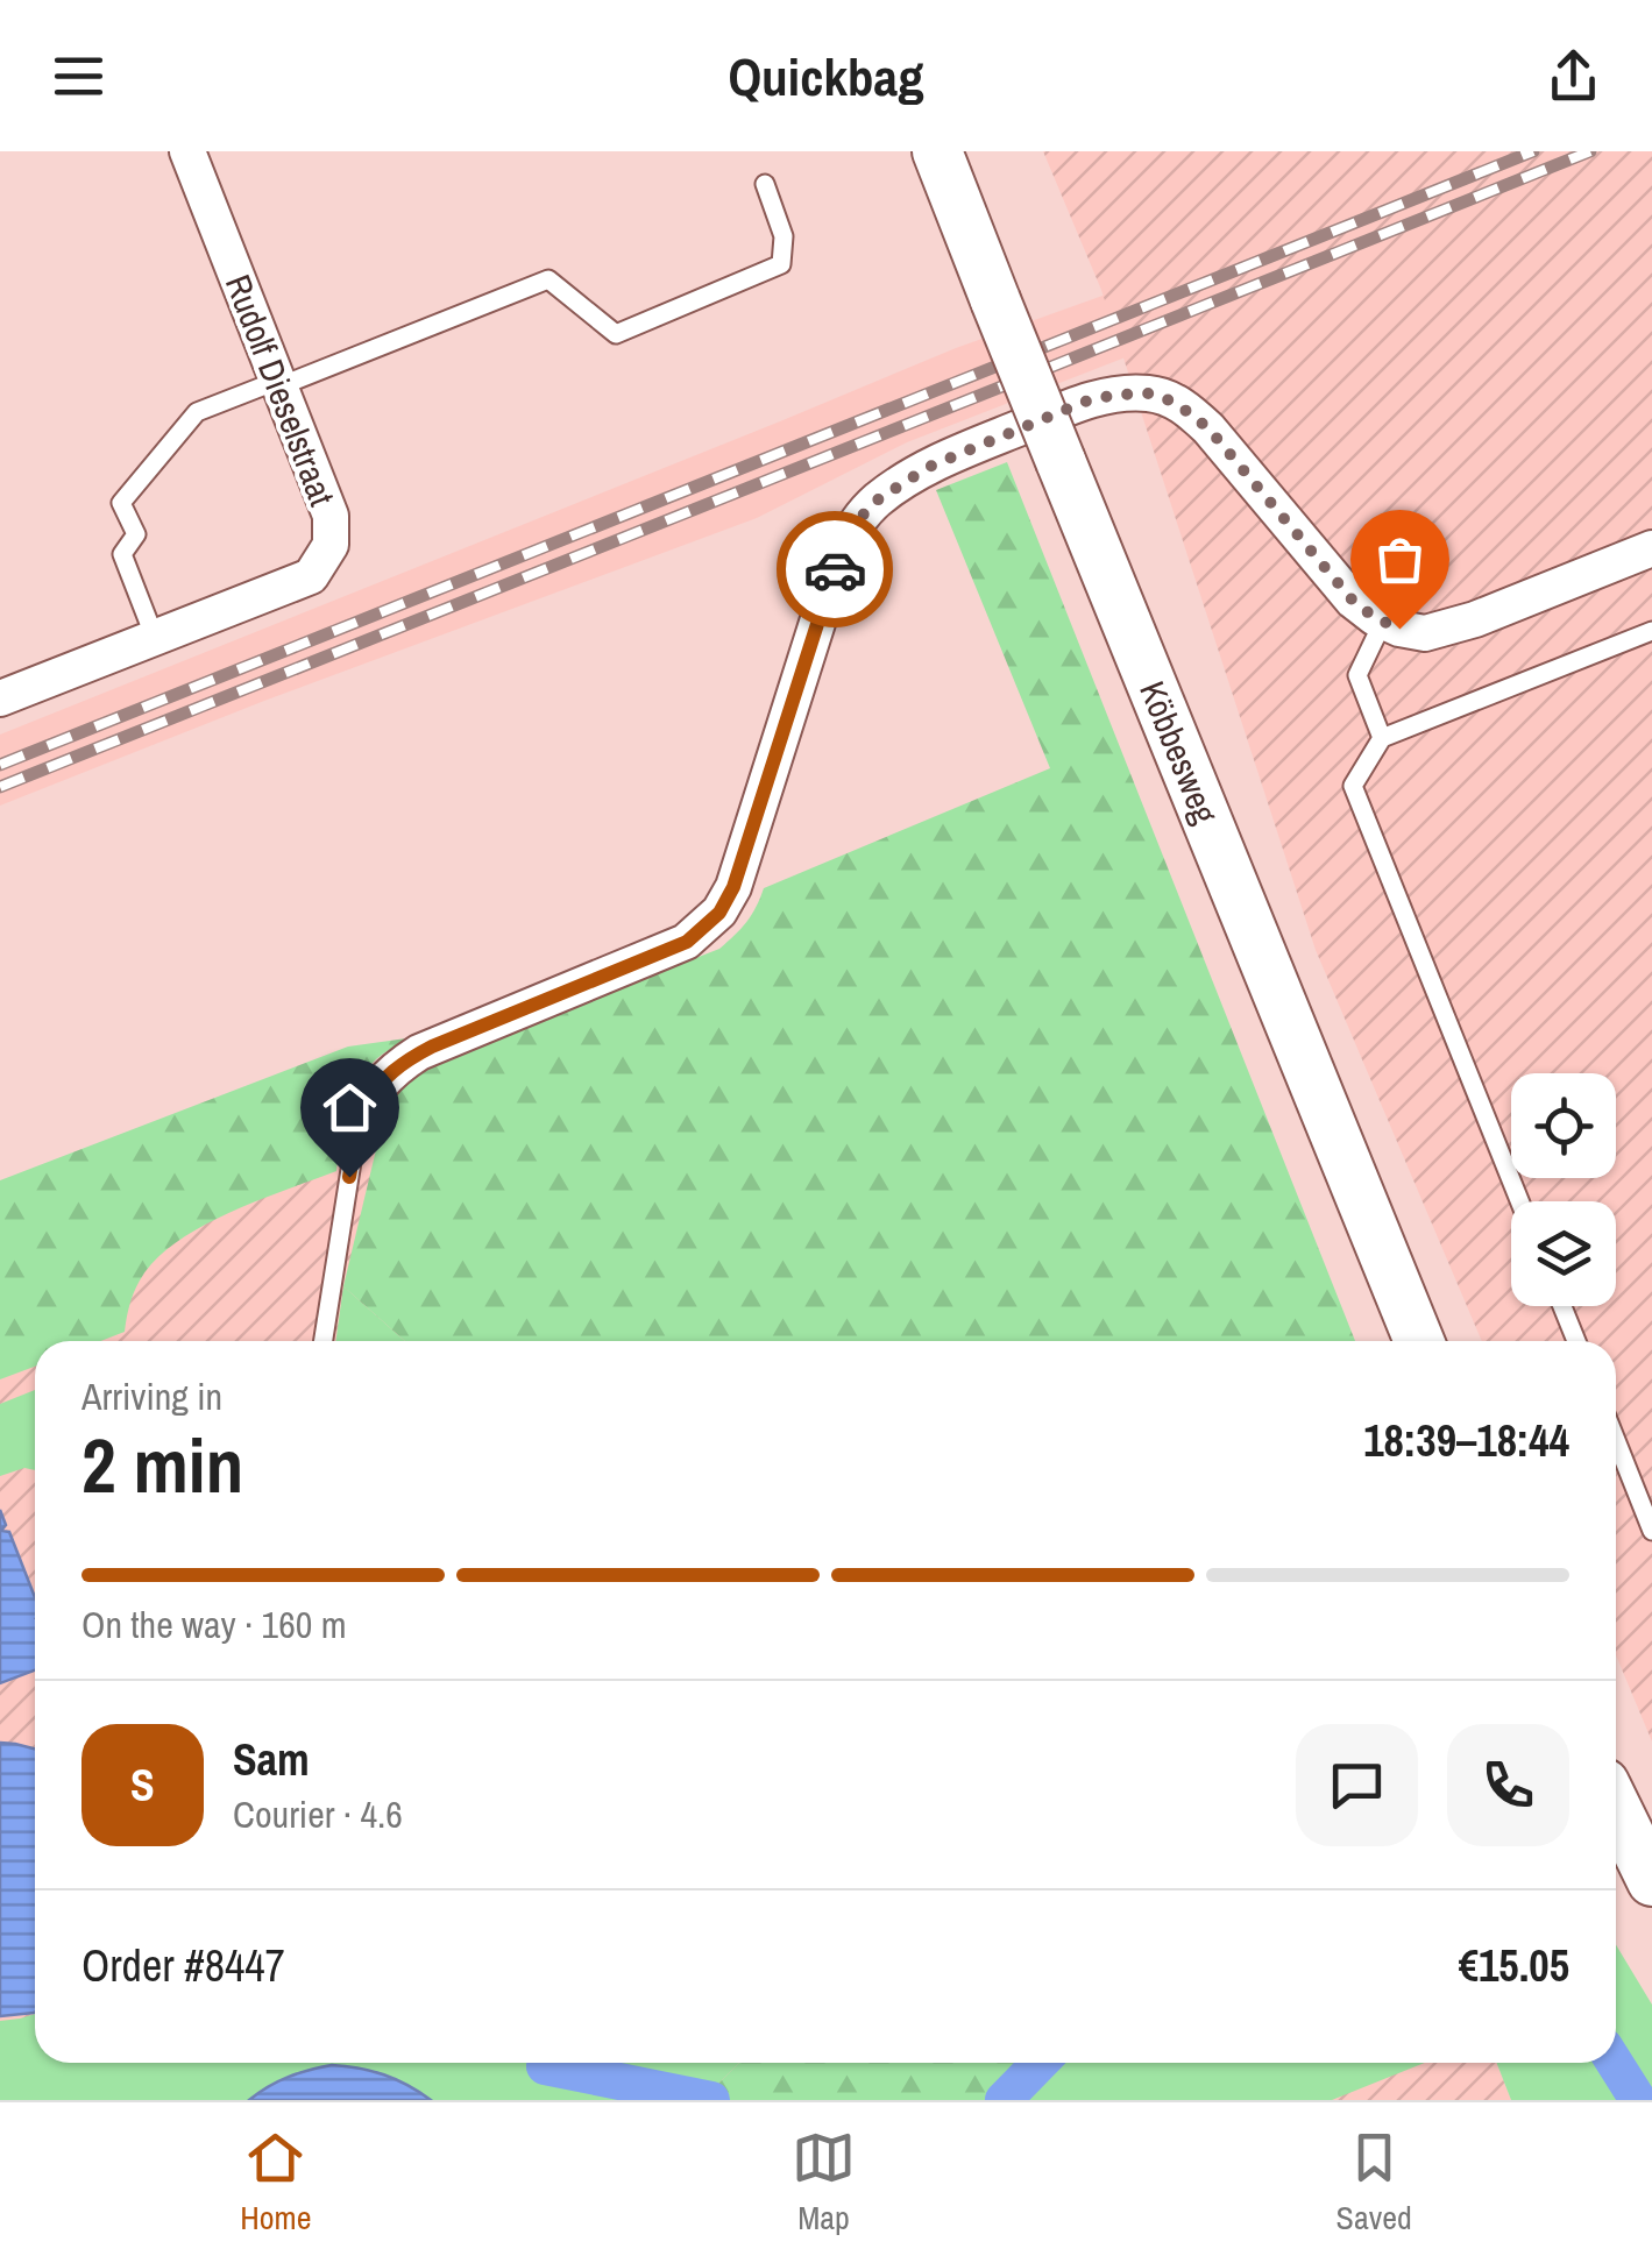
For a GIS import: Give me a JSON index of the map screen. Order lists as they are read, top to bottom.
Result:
{
  "streets": {
    "main road": ["Köbbesweg"],
    "street": ["Rudolf Dieselstraat"]
  },
  "page": {
    "header": "Quickbag",
    "heading": ["2 min", "Arriving in", "18:39–18:44"],
    "panel": [
      "Sam",
      "Courier · 4.6",
      "Order #8447",
      "€15.05"
    ],
    "bar": "On the way · 160 m",
    "round": "S",
    "tabs": ["Home", "Map", "Saved"]
  }
}
